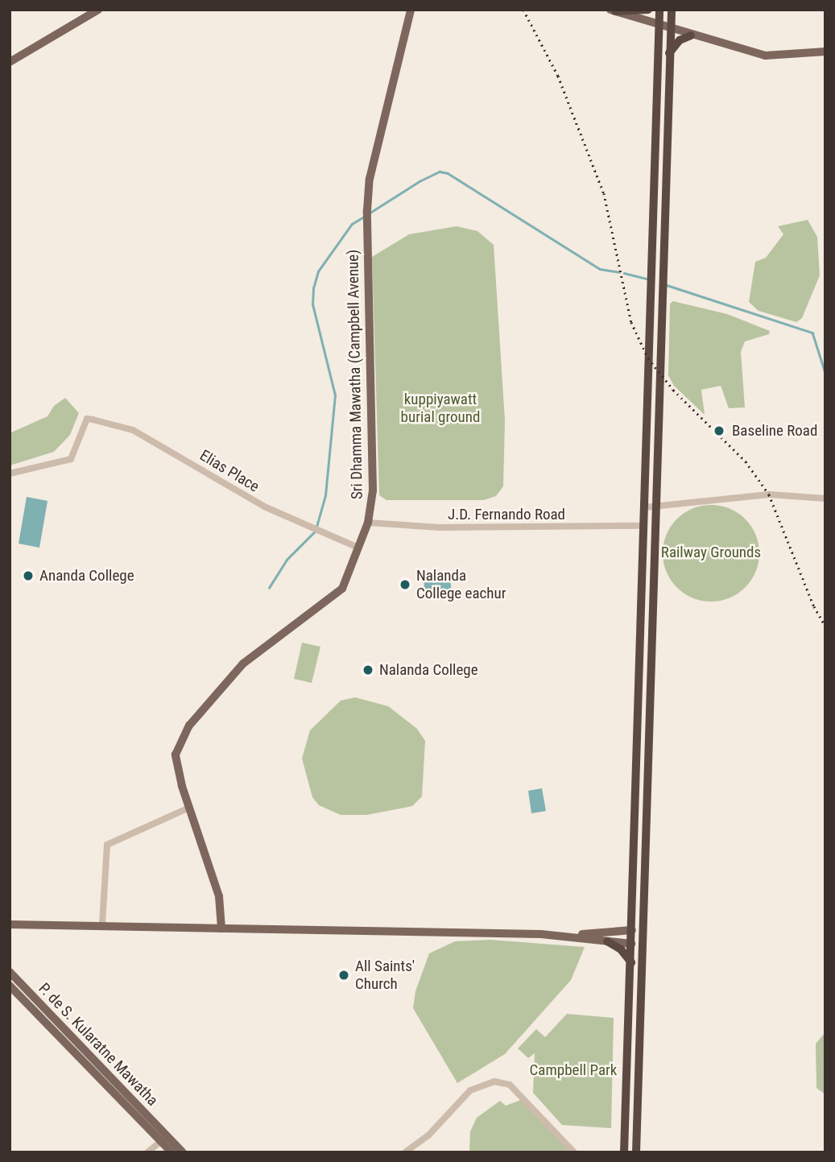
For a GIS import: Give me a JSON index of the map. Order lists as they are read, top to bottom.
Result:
{
  "streets": {
    "main road": ["Sri Dhamma Mawatha (Campbell Avenue)", "P. de S. Kularatne Mawatha"],
    "street": ["Elias Place", "J.D. Fernando Road"]
  },
  "crossings": [
    ["Sri Dhamma Mawatha (Campbell Avenue)", "Elias Place"],
    ["Sri Dhamma Mawatha (Campbell Avenue)", "J.D. Fernando Road"]
  ],
  "parks": ["kuppiyawatt burial ground", "Railway Grounds", "Campbell Park"],
  "places": [
    "Baseline Road",
    "Ananda College",
    "Nalanda College eachur",
    "Nalanda College",
    "All Saints' Church"
  ]
}
